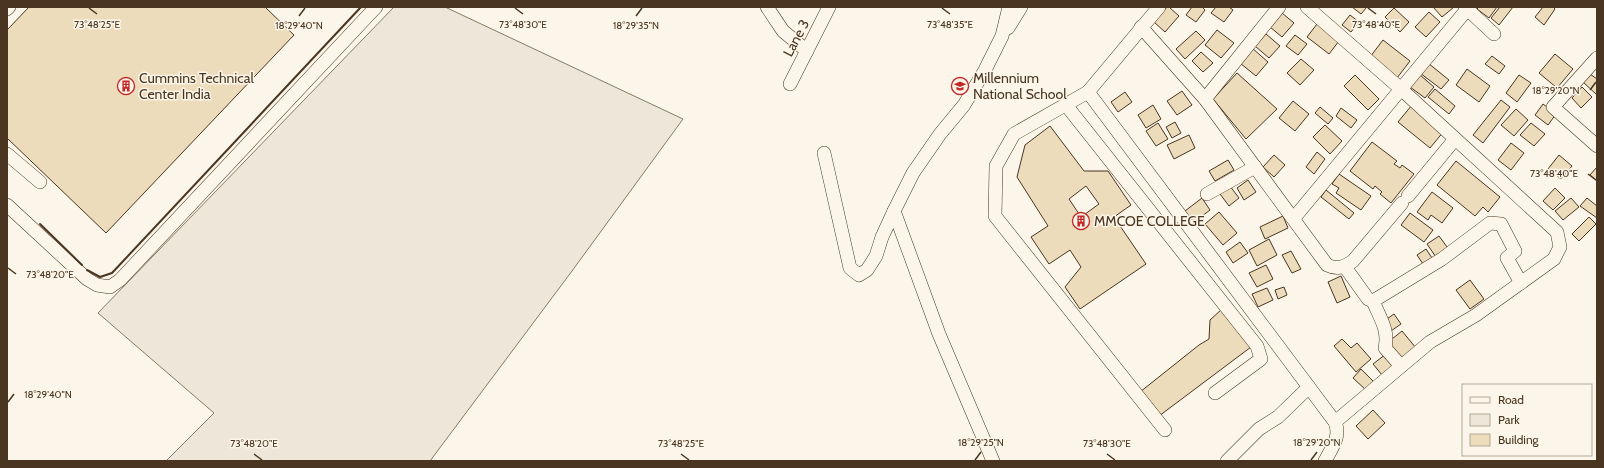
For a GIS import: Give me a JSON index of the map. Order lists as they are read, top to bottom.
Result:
{
  "streets": {
    "street": ["Lane 3"]
  },
  "places": {
    "building": ["Cummins Technical Center India", "MMCOE COLLEGE"],
    "school or university": ["Millennium National School"]
  },
  "legend": ["Road", "Park", "Building"],
  "coordinates": [
    "73°48'25\"E",
    "73°48'30\"E",
    "73°48'35\"E",
    "73°48'40\"E",
    "18°29'40\"N",
    "18°29'35\"N",
    "18°29'20\"N",
    "73°48'20\"E",
    "18°29'25\"N"
  ]
}
